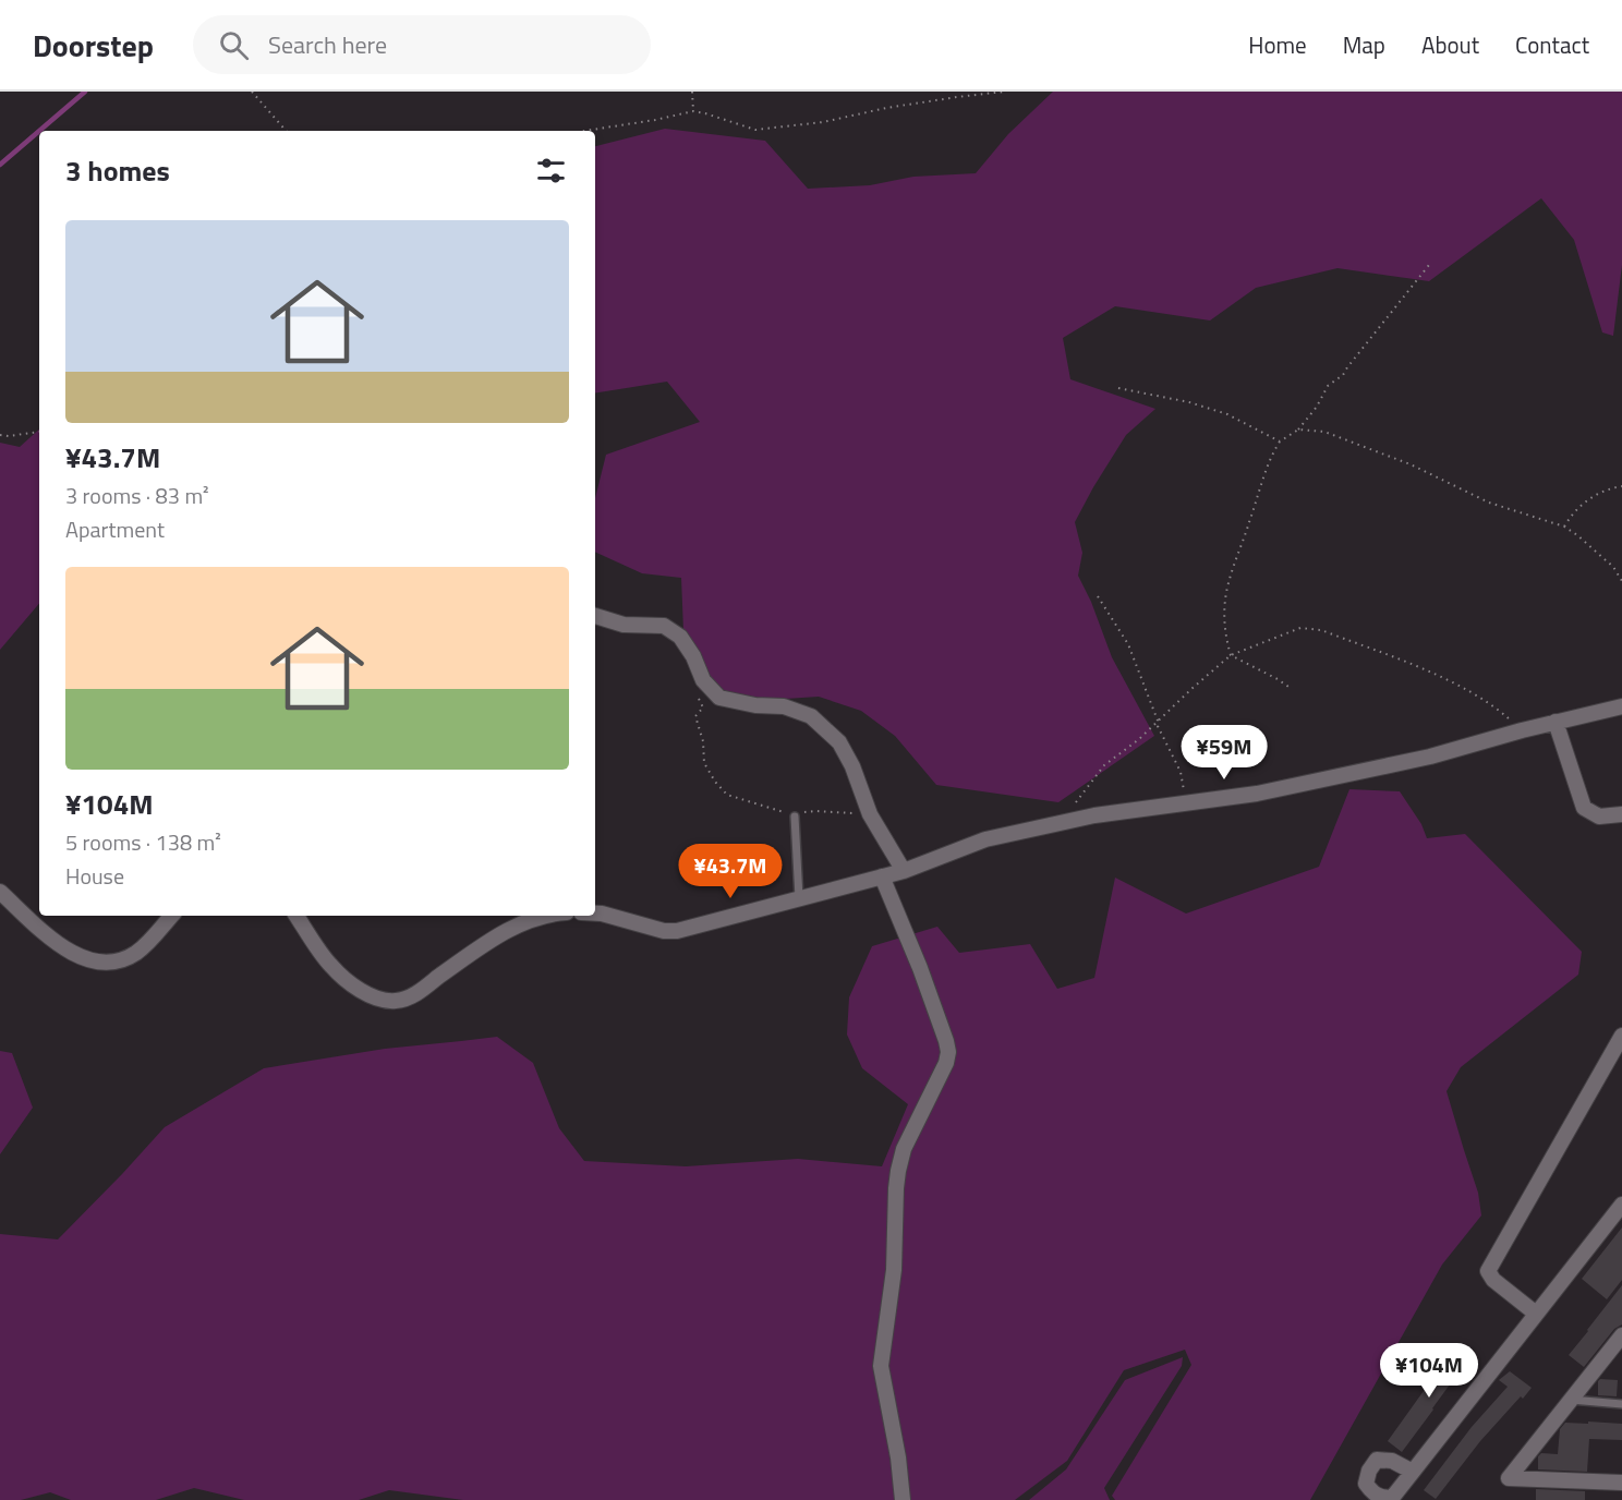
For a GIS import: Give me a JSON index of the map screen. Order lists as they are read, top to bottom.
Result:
{
  "page": {
    "header": "Doorstep",
    "search": "Search here",
    "nav": [
      "Home",
      "Map",
      "About",
      "Contact"
    ],
    "heading": "3 homes",
    "list": [
      {
        "name": "¥43.7M",
        "note": "3 rooms · 83 m² · Apartment"
      },
      {
        "name": "¥104M",
        "note": "5 rooms · 138 m² · House"
      }
    ],
    "price": ["¥59M", "¥43.7M", "¥104M"]
  }
}
